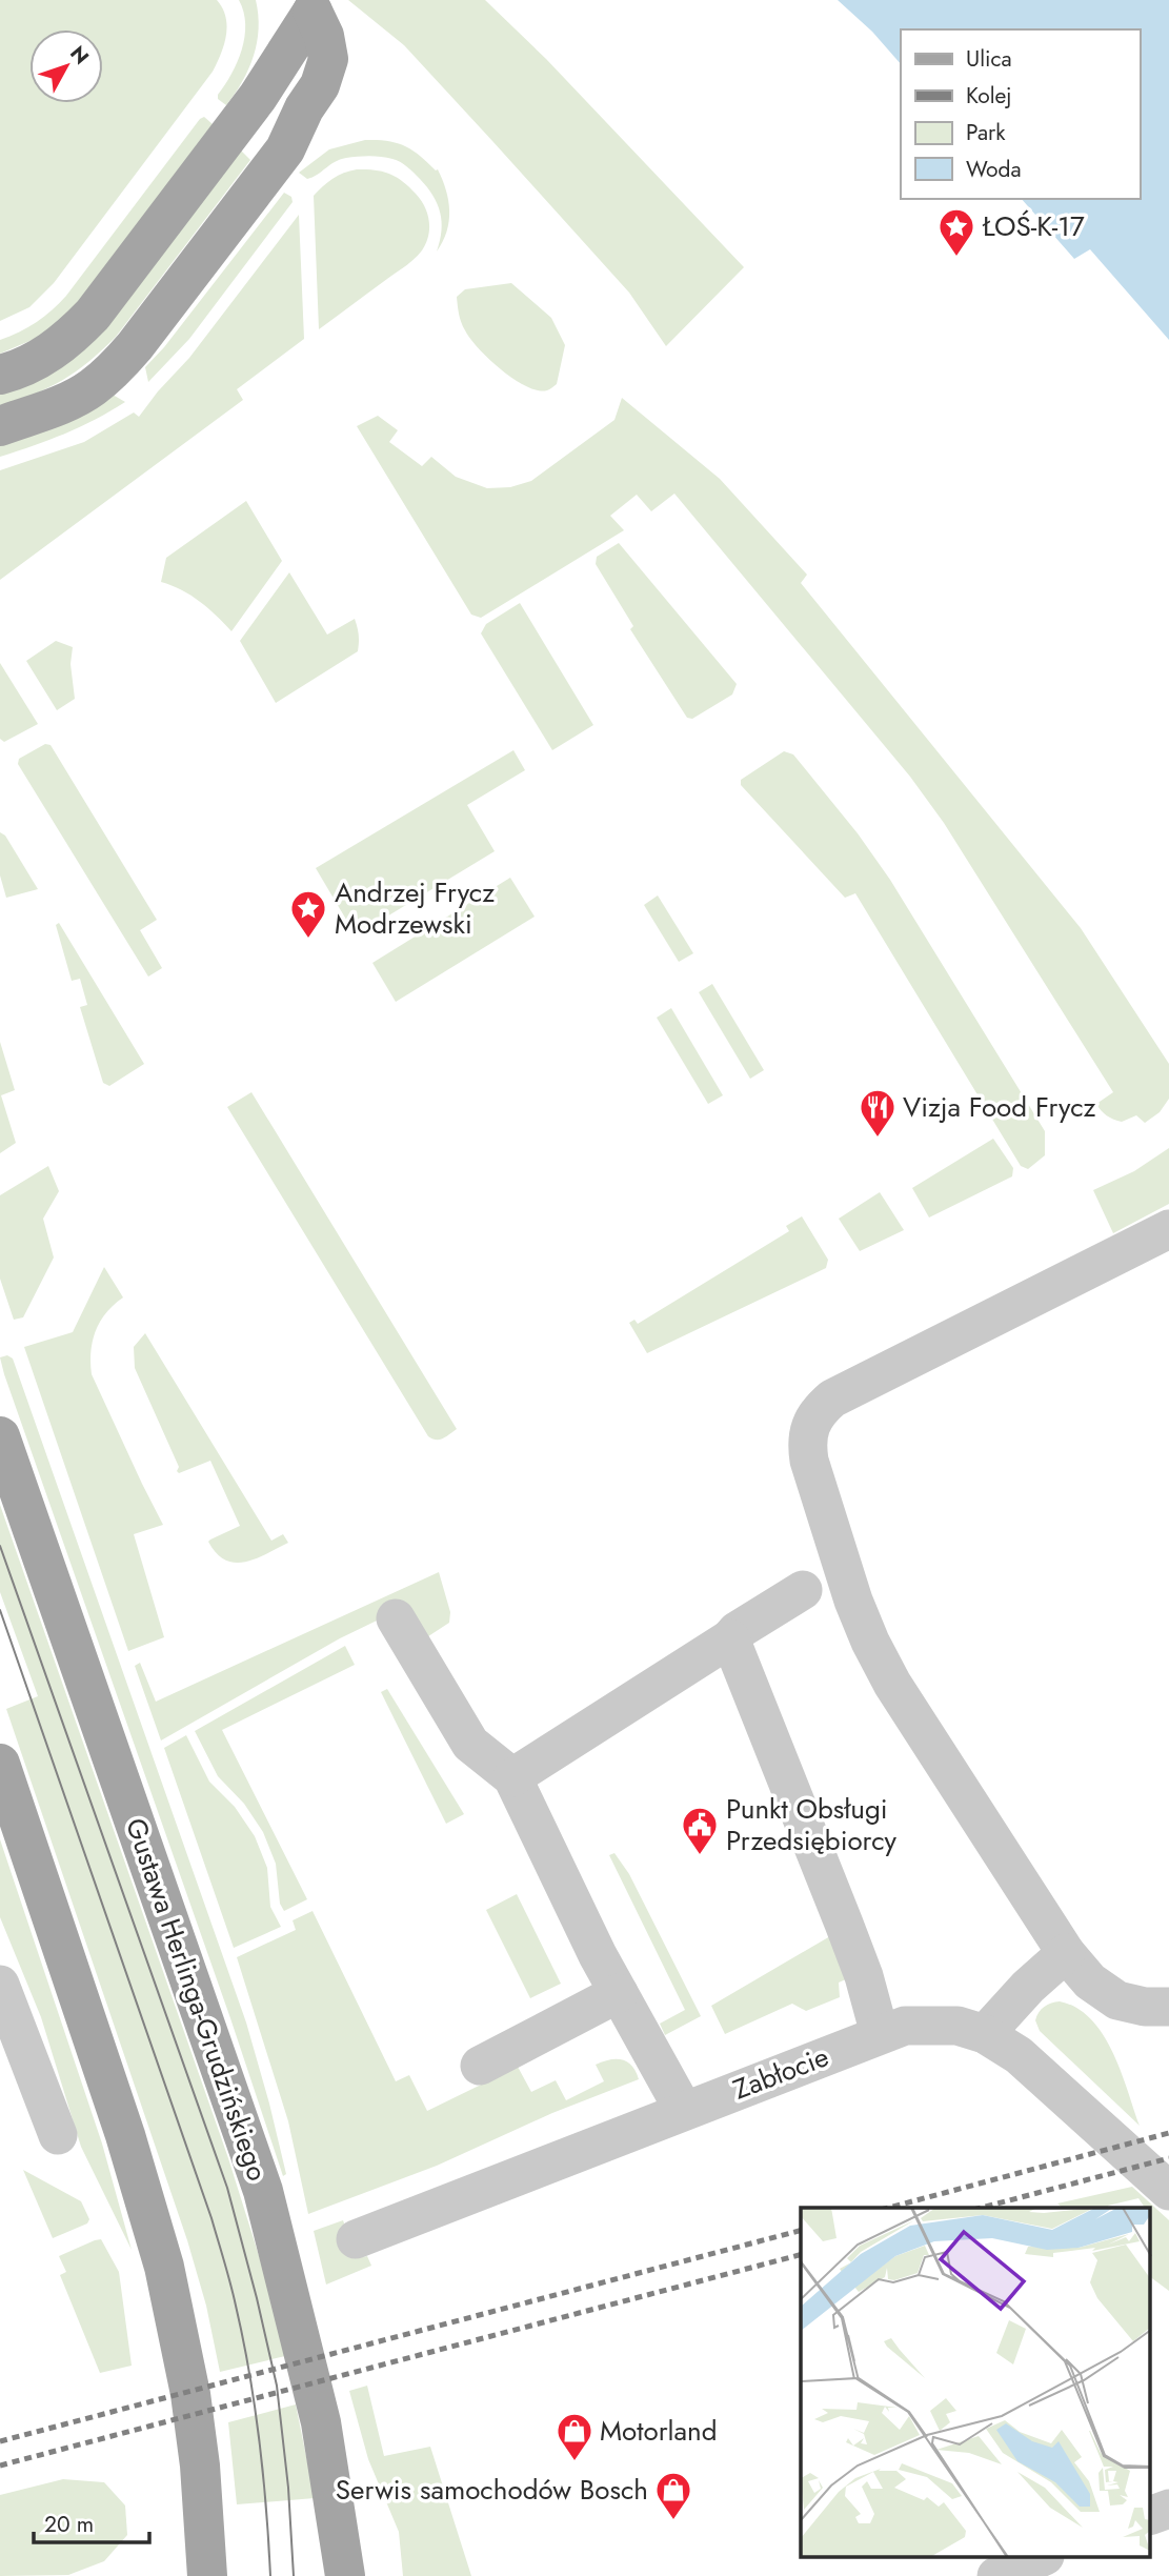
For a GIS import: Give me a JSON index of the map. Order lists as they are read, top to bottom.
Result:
{
  "streets": {
    "main road": ["Gustawa Herlinga-Grudzińskiego"],
    "street": ["Zabłocie"]
  },
  "places": {
    "place": ["ŁOŚ-K-17", "Andrzej Frycz Modrzewski"],
    "restaurant": ["Vizja Food Frycz"],
    "public building": ["Punkt Obsługi Przedsiębiorcy"],
    "shop": ["Motorland", "Serwis samochodów Bosch"]
  },
  "legend": [
    "Ulica",
    "Kolej",
    "Park",
    "Woda"
  ],
  "scale_bar": "20 m",
  "north": "top right"
}
